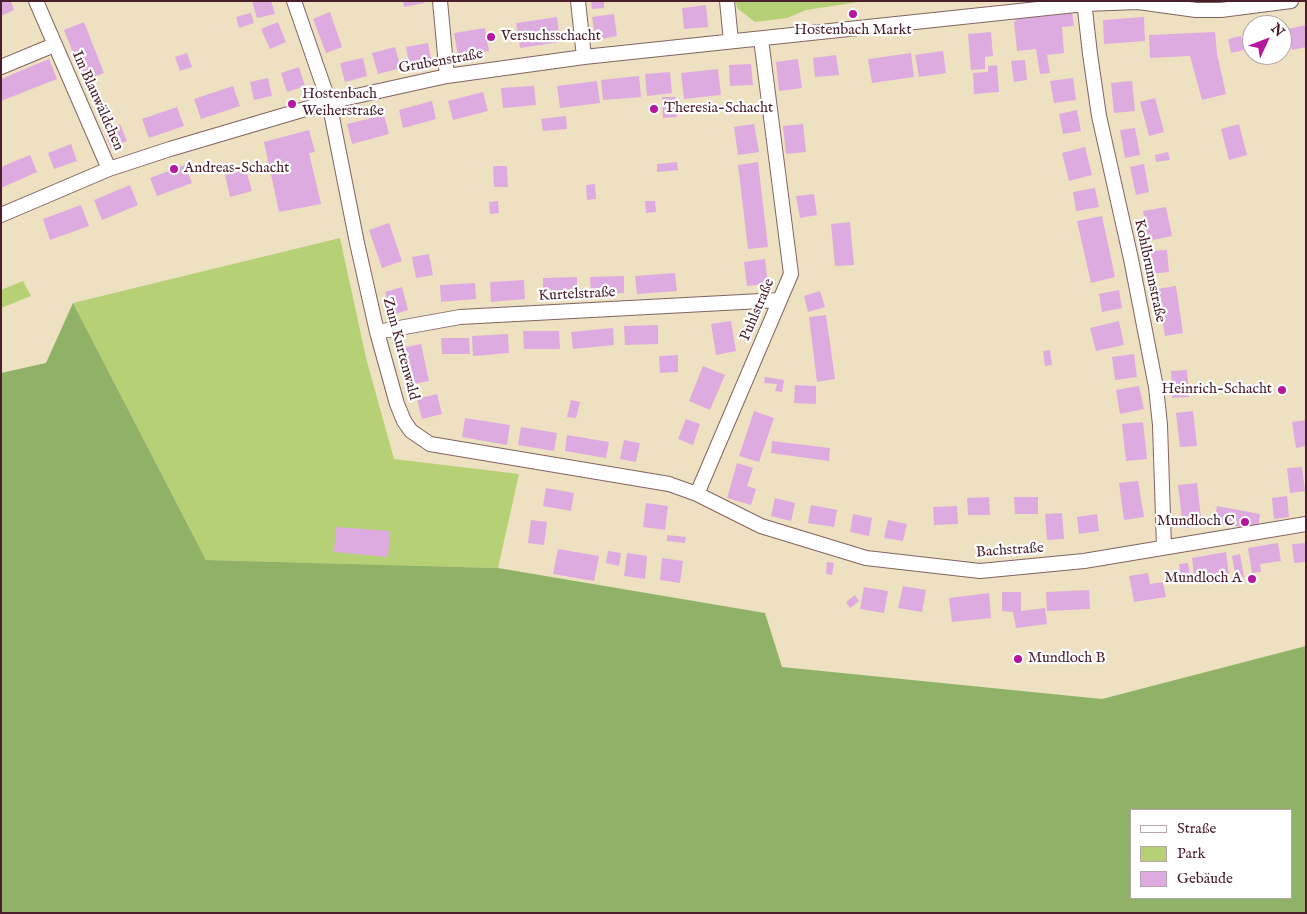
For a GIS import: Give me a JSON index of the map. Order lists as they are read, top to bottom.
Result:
{
  "streets": {
    "street": [
      "Grubenstraße",
      "Im Blauwäldchen",
      "Kohlbrunnstraße",
      "Kurtelstraße",
      "Puhlstraße",
      "Zum Kurtenwald",
      "Bachstraße"
    ]
  },
  "crossings": [
    ["Grubenstraße", "Im Blauwäldchen"],
    ["Grubenstraße", "Kohlbrunnstraße"],
    ["Grubenstraße", "Puhlstraße"],
    ["Grubenstraße", "Zum Kurtenwald"],
    ["Kohlbrunnstraße", "Bachstraße"],
    ["Kurtelstraße", "Puhlstraße"],
    ["Kurtelstraße", "Zum Kurtenwald"],
    ["Puhlstraße", "Zum Kurtenwald"],
    ["Puhlstraße", "Bachstraße"],
    ["Zum Kurtenwald", "Bachstraße"]
  ],
  "places": [
    "Hostenbach Markt",
    "Versuchsschacht",
    "Hostenbach Weiherstraße",
    "Theresia-Schacht",
    "Andreas-Schacht",
    "Heinrich-Schacht",
    "Mundloch C",
    "Mundloch A",
    "Mundloch B"
  ],
  "legend": ["Straße", "Park", "Gebäude"],
  "north": "top right"
}
